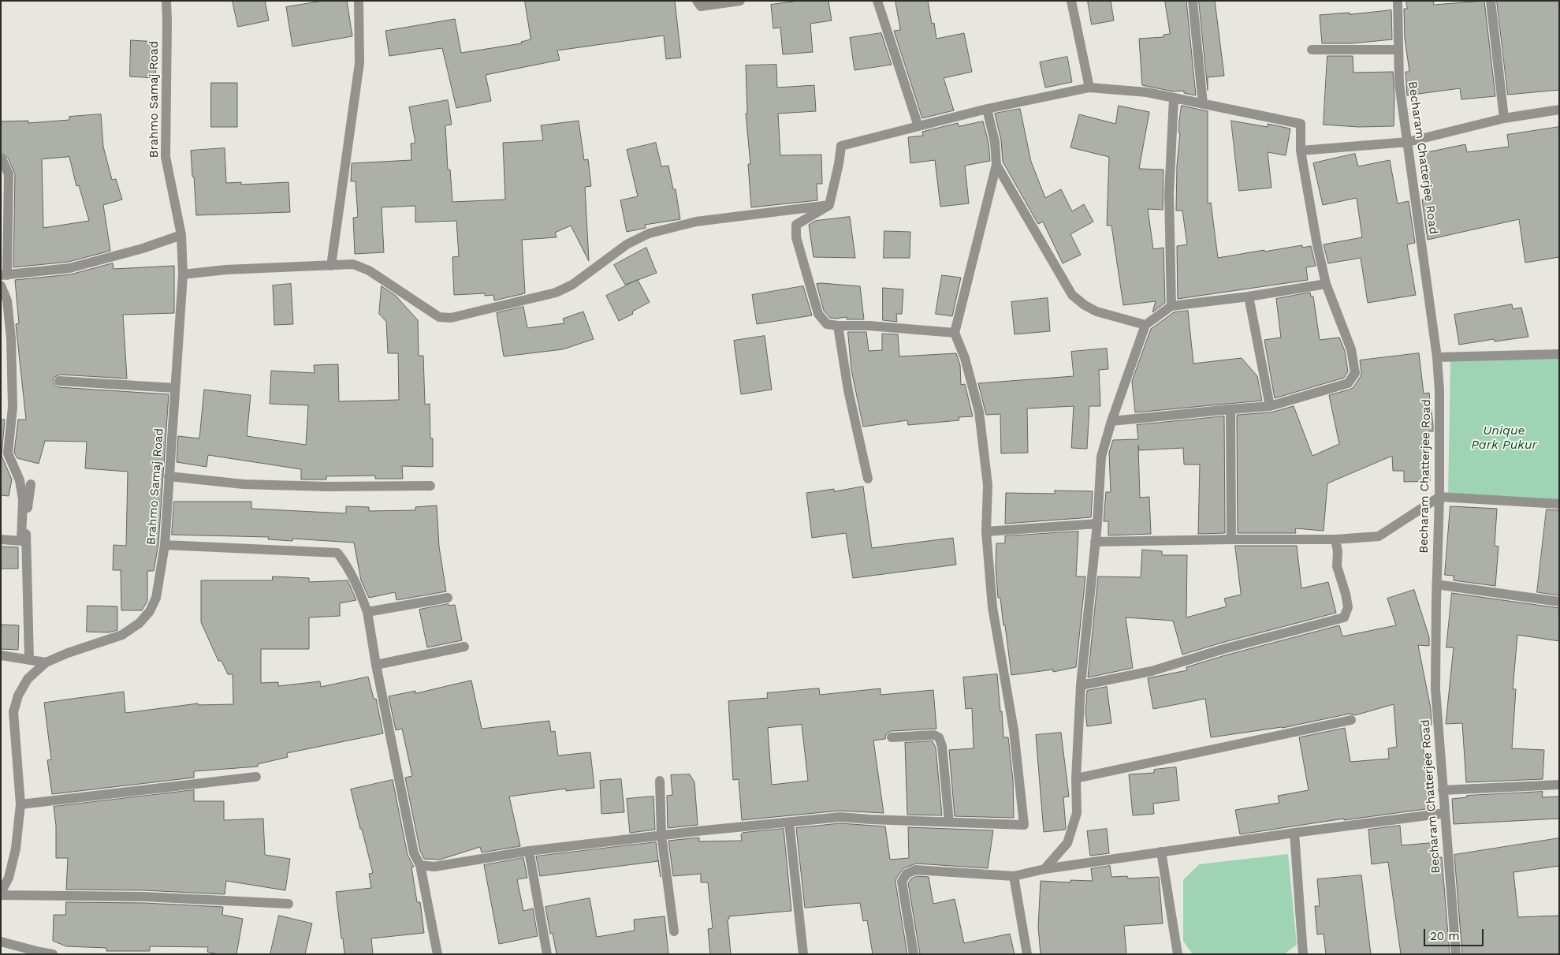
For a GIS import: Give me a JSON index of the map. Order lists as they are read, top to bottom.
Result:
{
  "streets": {
    "street": ["Brahmo Samaj Road", "Becharam Chatterjee Road"]
  },
  "water": ["Unique Park Pukur"],
  "scale_bar": "20 m"
}
